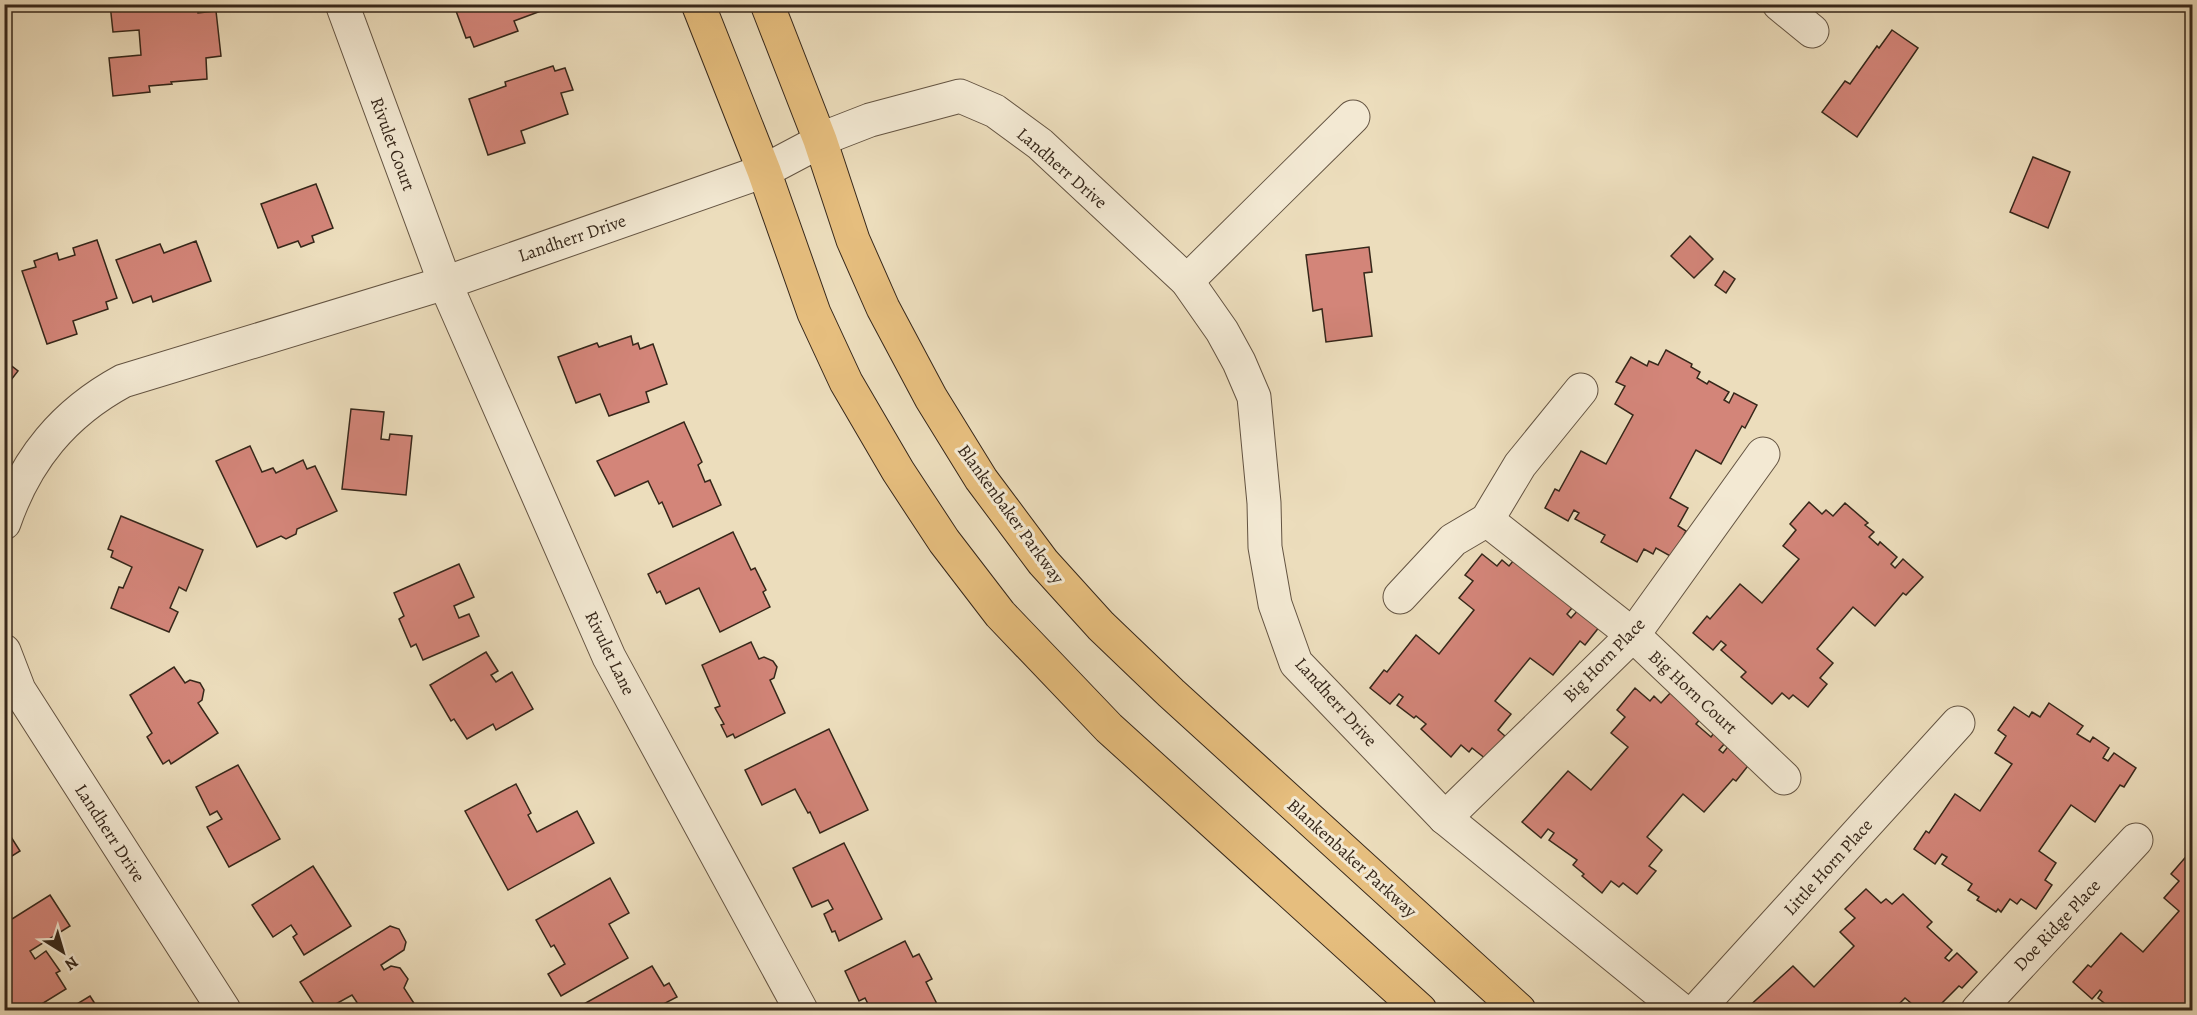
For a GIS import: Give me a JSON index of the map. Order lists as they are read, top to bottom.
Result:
{
  "streets": {
    "main road": ["Blankenbaker Parkway"],
    "street": [
      "Rivulet Court",
      "Landherr Drive",
      "Rivulet Lane",
      "Big Horn Place",
      "Big Horn Court",
      "Little Horn Place",
      "Doe Ridge Place"
    ]
  },
  "crossings": [
    ["Rivulet Court", "Landherr Drive"],
    ["Rivulet Court", "Rivulet Lane"],
    ["Landherr Drive", "Blankenbaker Parkway"],
    ["Landherr Drive", "Rivulet Lane"],
    ["Landherr Drive", "Big Horn Place"],
    ["Big Horn Place", "Big Horn Court"]
  ],
  "north": "bottom right"
}
